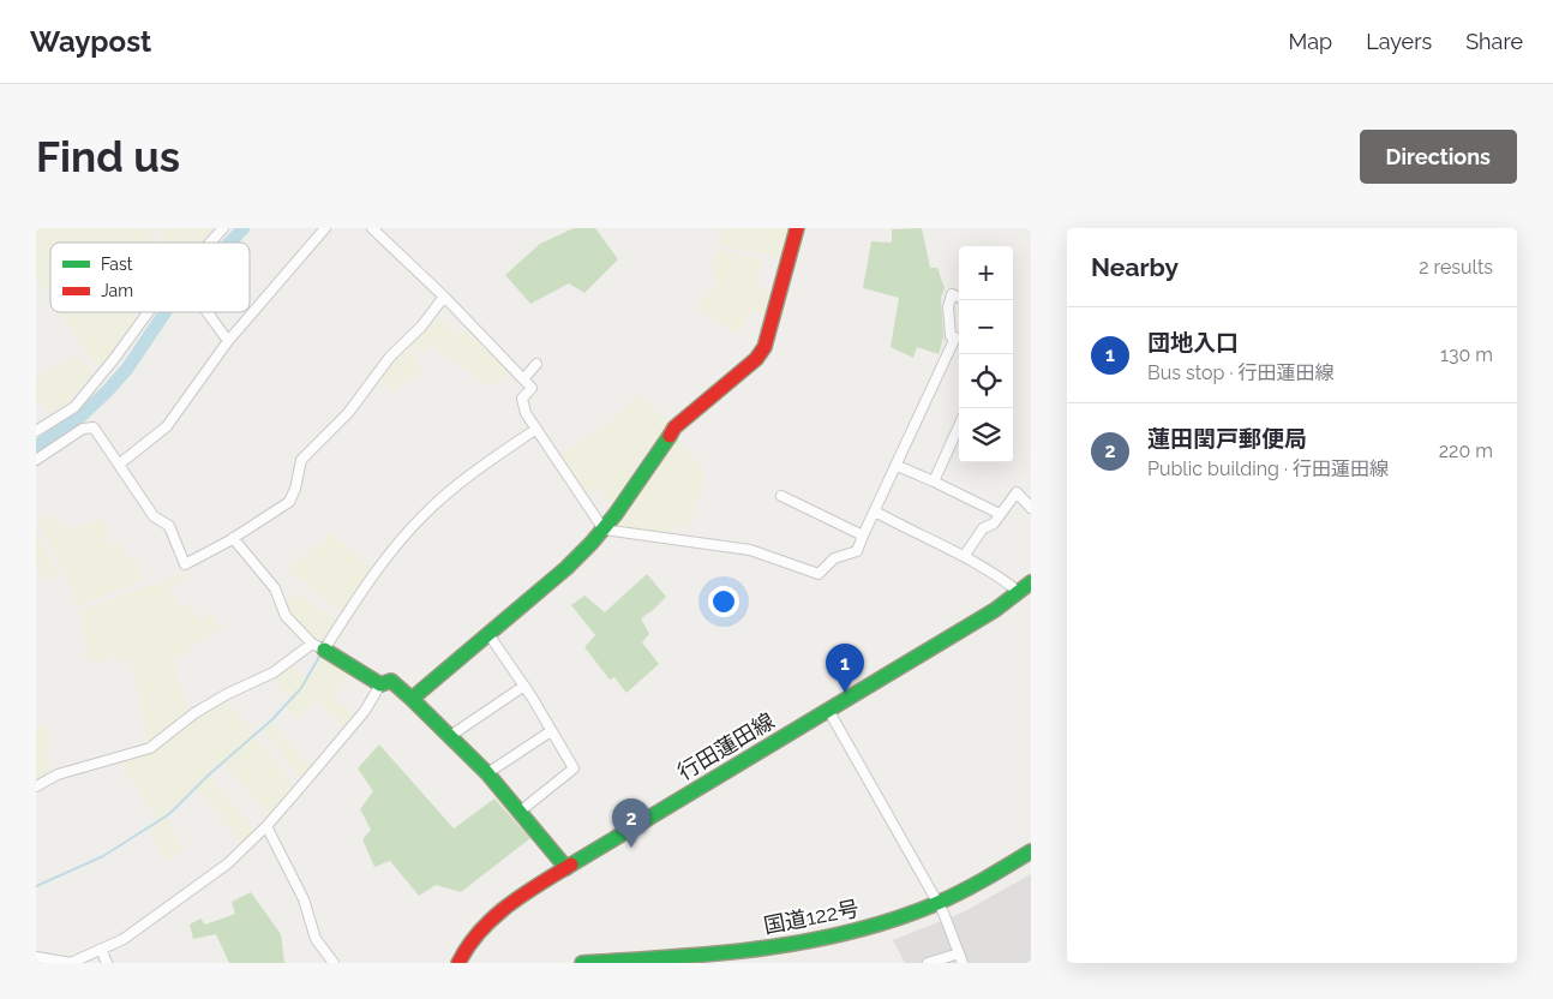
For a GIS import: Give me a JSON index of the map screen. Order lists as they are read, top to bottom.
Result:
{
  "streets": {
    "main road": ["行田蓮田線", "国道122号"]
  },
  "legend": ["Fast", "Jam"],
  "page": {
    "header": "Waypost",
    "nav": ["Map", "Layers", "Share"],
    "buttons": "Directions",
    "title": "Find us",
    "heading": ["Nearby", "2 results"],
    "map_buttons": ["+", "−"],
    "list": [
      {
        "mark": "1",
        "name": "団地入口",
        "note": "Bus stop · 行田蓮田線",
        "value": "130 m"
      },
      {
        "mark": "2",
        "name": "蓮田閏戸郵便局",
        "note": "Public building · 行田蓮田線",
        "value": "220 m"
      }
    ],
    "pins": ["1", "2"]
  }
}
